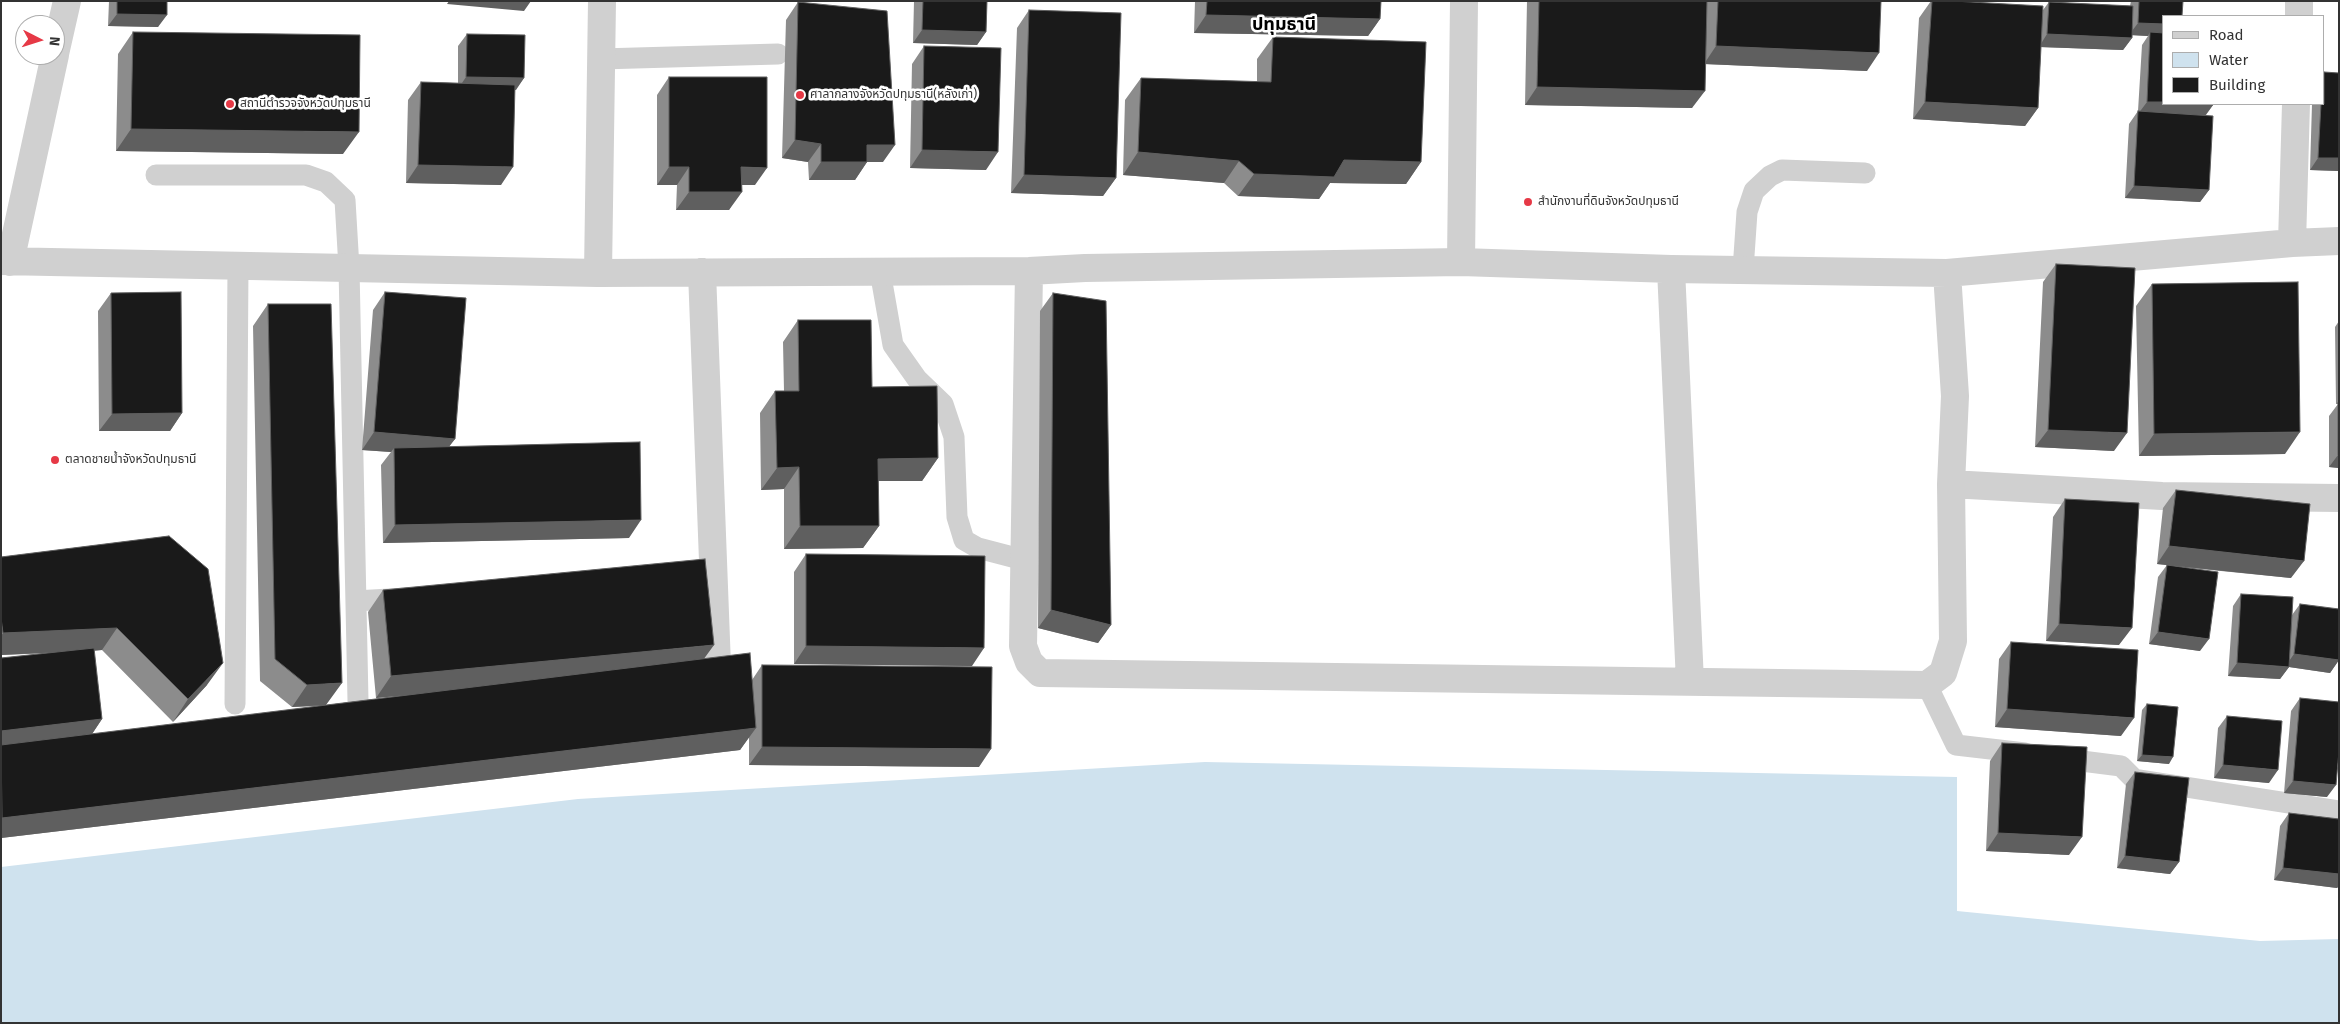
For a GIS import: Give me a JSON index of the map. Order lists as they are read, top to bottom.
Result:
{
  "districts": ["ปทุมธานี"],
  "places": [
    "ศาลากลางจังหวัดปทุมธานี(หลังเก่า)",
    "สถานีตำรวจจังหวัดปทุมธานี",
    "สำนักงานที่ดินจังหวัดปทุมธานี",
    "ตลาดชายน้ำจังหวัดปทุมธานี"
  ],
  "legend": ["Road", "Water", "Building"],
  "north": "right"
}
